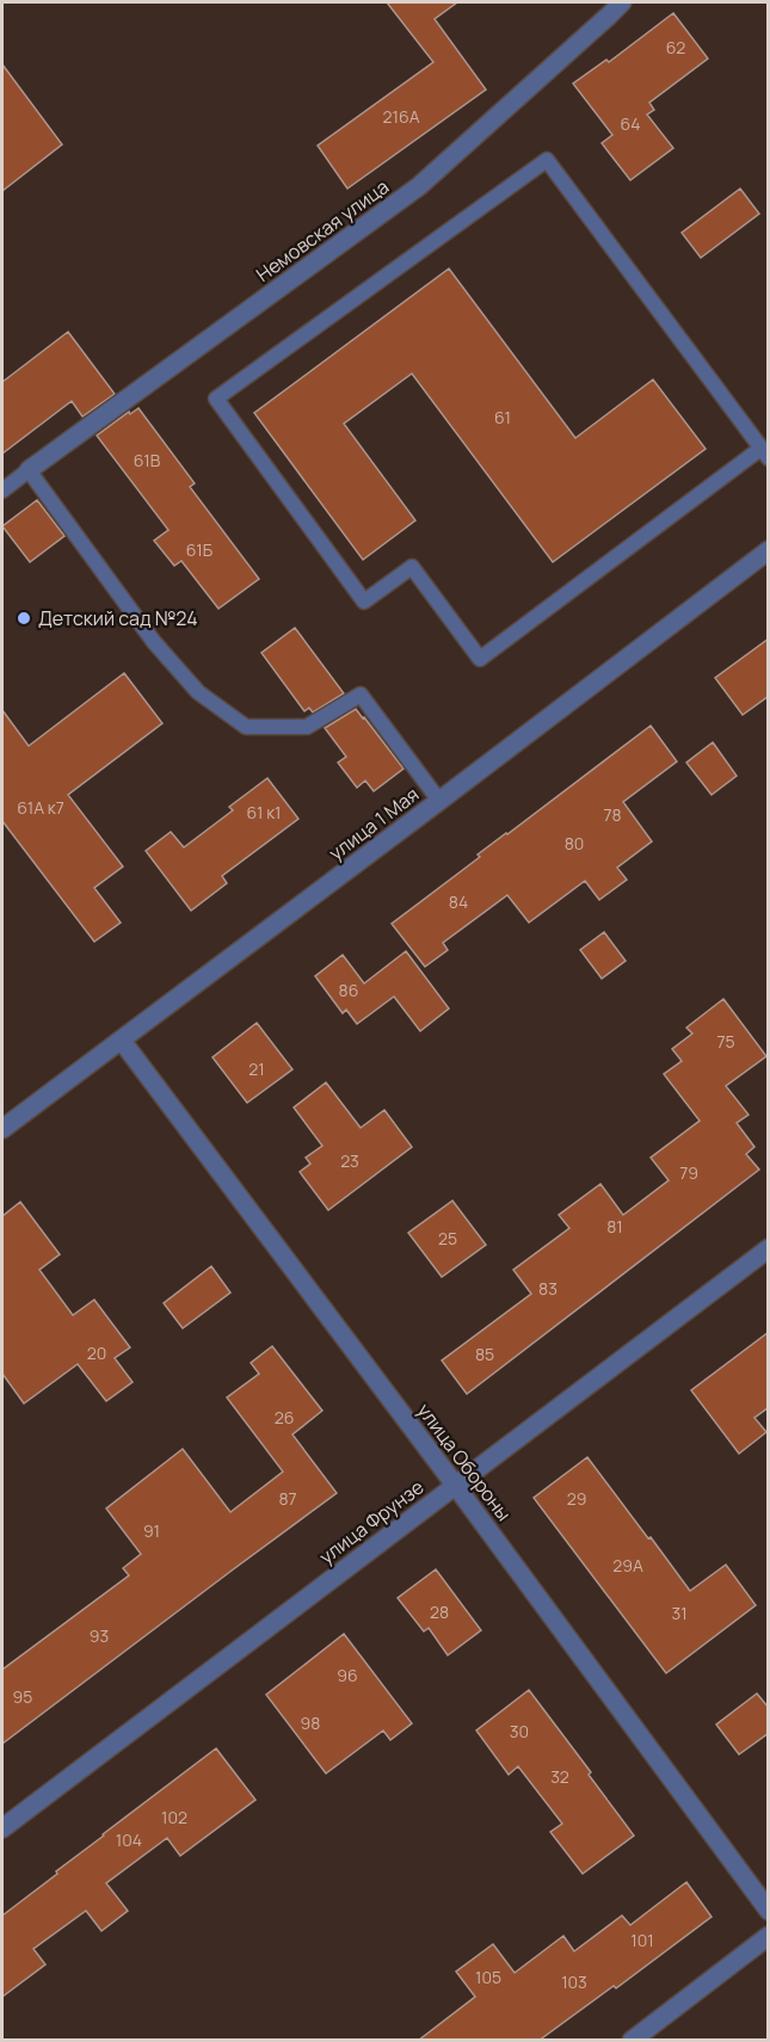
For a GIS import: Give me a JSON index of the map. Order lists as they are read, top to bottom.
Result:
{
  "streets": {
    "street": [
      "Немовская улица",
      "улица 1 Мая",
      "улица Обороны",
      "улица Фрунзе"
    ]
  },
  "crossings": [
    ["улица 1 Мая", "улица Обороны"],
    ["улица Обороны", "улица Фрунзе"]
  ],
  "places": ["Детский сад №24"],
  "house_numbers": [
    "62",
    "216А",
    "64",
    "61",
    "61В",
    "61Б",
    "61А к7",
    "61 к1",
    "78",
    "80",
    "84",
    "86",
    "75",
    "21",
    "23",
    "79",
    "81",
    "25",
    "83",
    "20",
    "85",
    "26",
    "87",
    "29",
    "91",
    "29А",
    "28",
    "31",
    "93",
    "96",
    "95",
    "98",
    "30",
    "32",
    "102",
    "104",
    "101",
    "105",
    "103"
  ]
}
